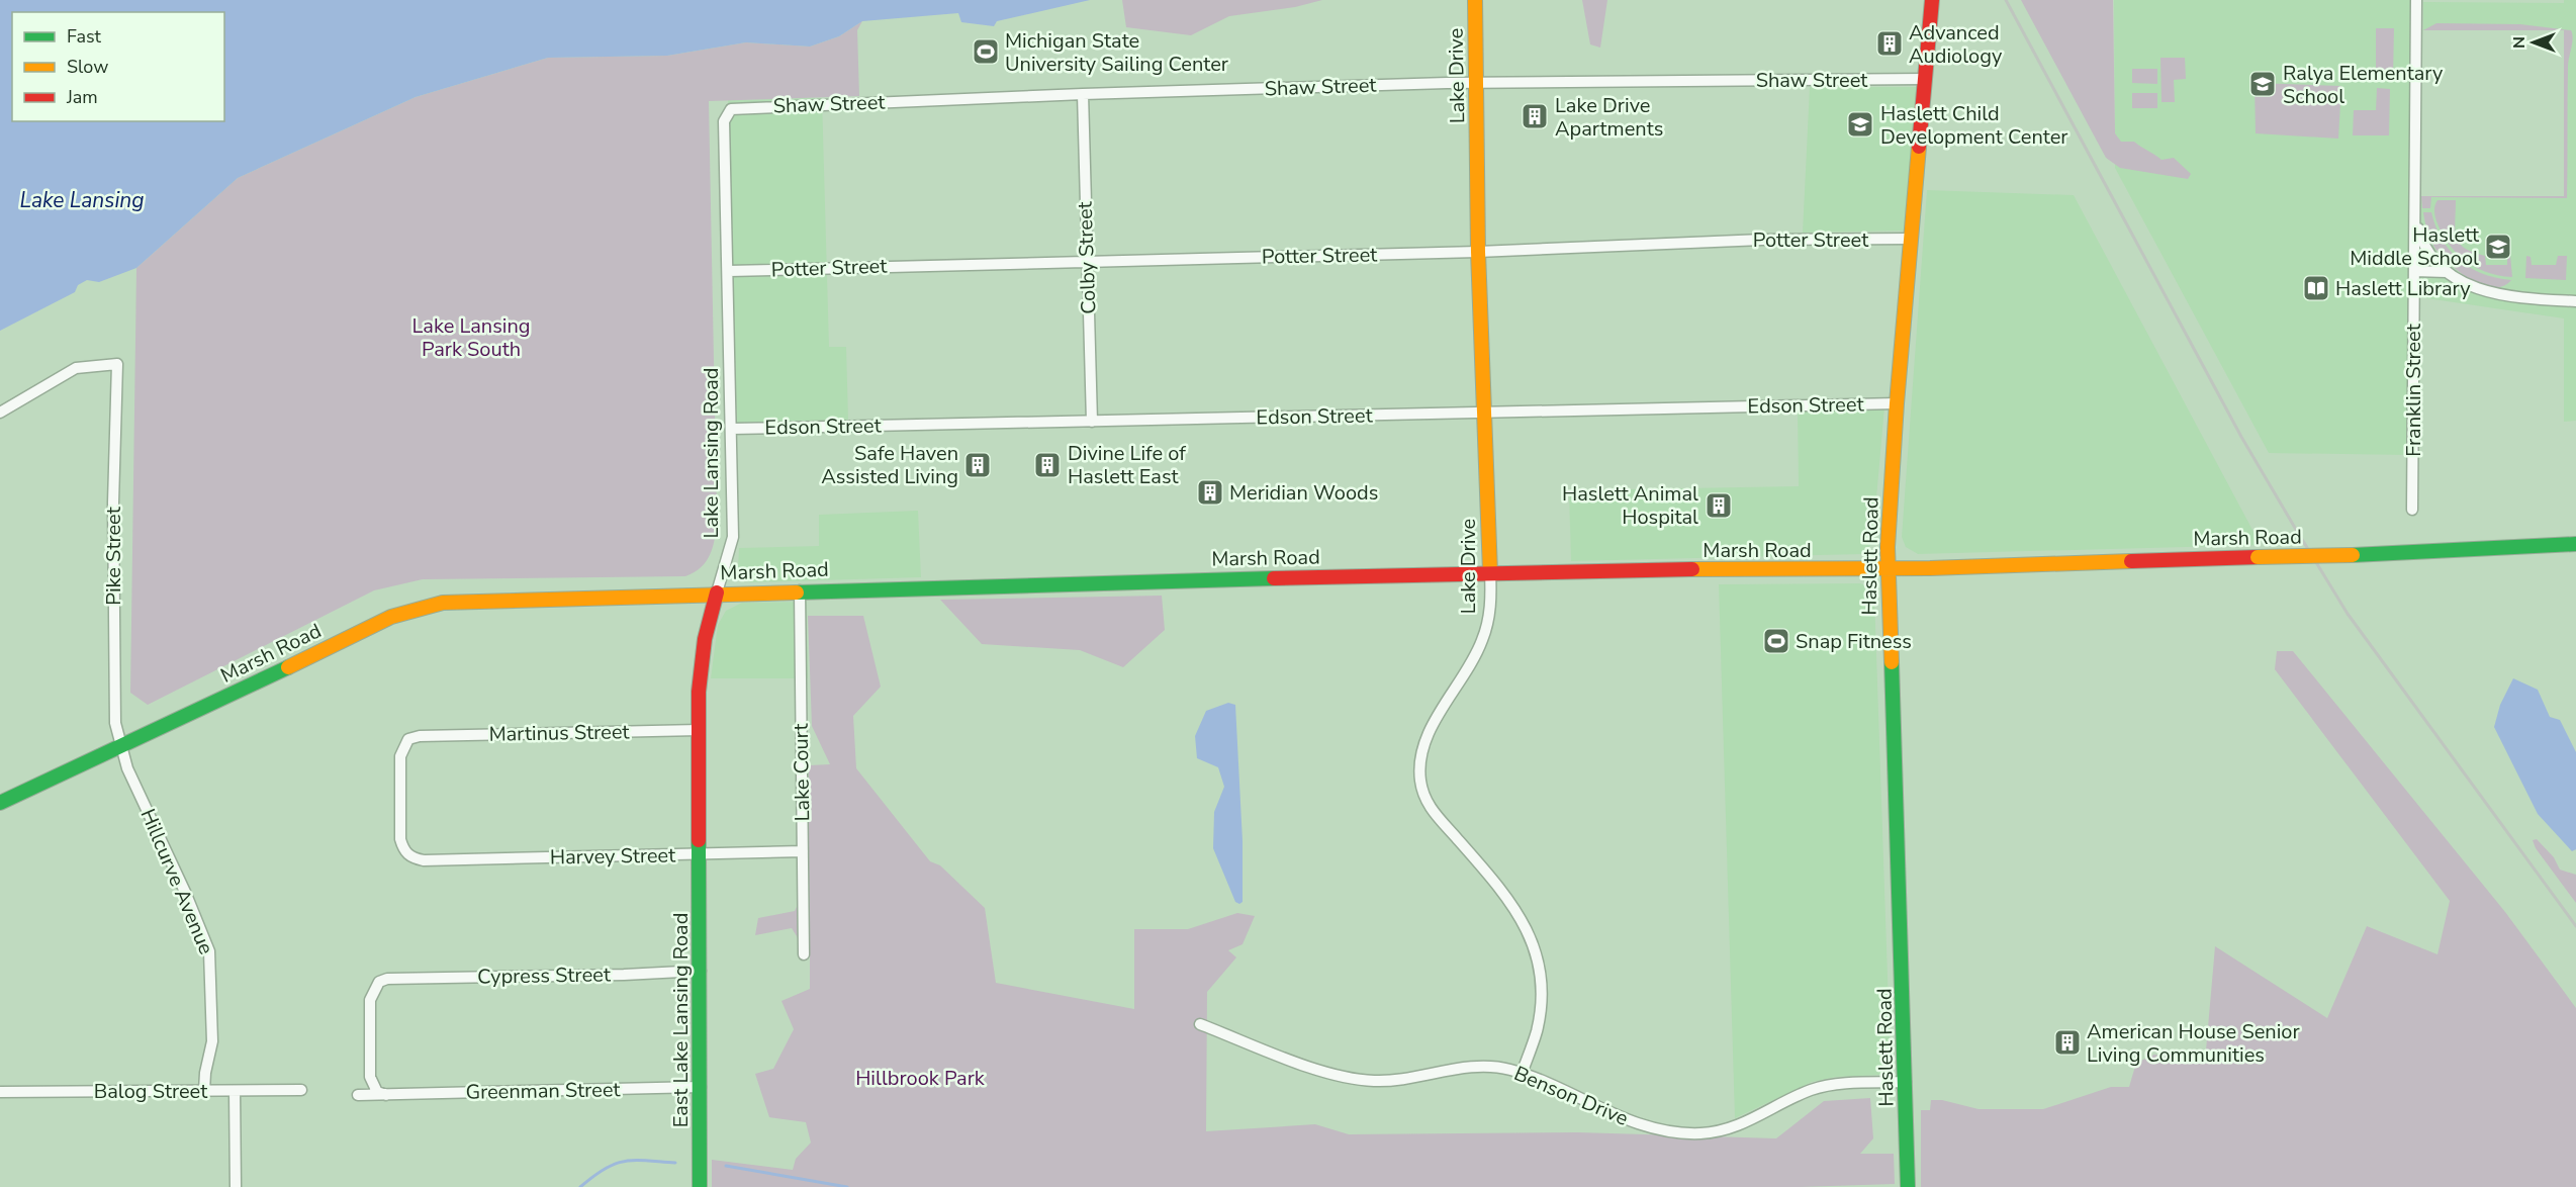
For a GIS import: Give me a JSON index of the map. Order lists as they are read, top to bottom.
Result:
{
  "streets": {
    "main road": [
      "Lake Drive",
      "Lake Lansing Road",
      "Marsh Road",
      "Haslett Road",
      "East Lake Lansing Road"
    ],
    "street": [
      "Shaw Street",
      "Potter Street",
      "Colby Street",
      "Franklin Street",
      "Edson Street",
      "Pike Street",
      "Martinus Street",
      "Lake Court",
      "Harvey Street",
      "Hillcurve Avenue",
      "Cypress Street",
      "Balog Street",
      "Greenman Street",
      "Benson Drive"
    ]
  },
  "crossings": [
    ["Lake Drive", "Shaw Street"],
    ["Lake Drive", "Potter Street"],
    ["Lake Drive", "Edson Street"],
    ["Lake Drive", "Marsh Road"],
    ["Lake Drive", "Benson Drive"],
    ["Shaw Street", "Colby Street"],
    ["Shaw Street", "Lake Lansing Road"],
    ["Shaw Street", "Haslett Road"],
    ["Potter Street", "Colby Street"],
    ["Potter Street", "Lake Lansing Road"],
    ["Potter Street", "Haslett Road"],
    ["Colby Street", "Edson Street"],
    ["Edson Street", "Lake Lansing Road"],
    ["Edson Street", "Haslett Road"],
    ["Lake Lansing Road", "Marsh Road"],
    ["Lake Lansing Road", "Martinus Street"],
    ["Lake Lansing Road", "Harvey Street"],
    ["Lake Lansing Road", "East Lake Lansing Road"],
    ["Marsh Road", "Pike Street"],
    ["Marsh Road", "Haslett Road"],
    ["Marsh Road", "Lake Court"],
    ["Marsh Road", "Hillcurve Avenue"],
    ["Pike Street", "Hillcurve Avenue"],
    ["Haslett Road", "Benson Drive"],
    ["Martinus Street", "Harvey Street"],
    ["Lake Court", "Harvey Street"],
    ["Harvey Street", "East Lake Lansing Road"],
    ["Hillcurve Avenue", "Balog Street"],
    ["Cypress Street", "East Lake Lansing Road"],
    ["Cypress Street", "Greenman Street"],
    ["East Lake Lansing Road", "Greenman Street"]
  ],
  "water": ["Lake Lansing"],
  "parks": ["Lake Lansing Park South", "Hillbrook Park"],
  "places": {
    "building": [
      "Advanced Audiology",
      "Lake Drive Apartments",
      "Safe Haven Assisted Living",
      "Divine Life of Haslett East",
      "Meridian Woods",
      "Haslett Animal Hospital",
      "American House Senior Living Communities"
    ],
    "sports": ["Michigan State University Sailing Center", "Snap Fitness"],
    "school or university": ["Ralya Elementary School", "Haslett Child Development Center", "Haslett Middle School"],
    "library": ["Haslett Library"]
  },
  "legend": ["Fast", "Slow", "Jam"],
  "north": "left"
}
